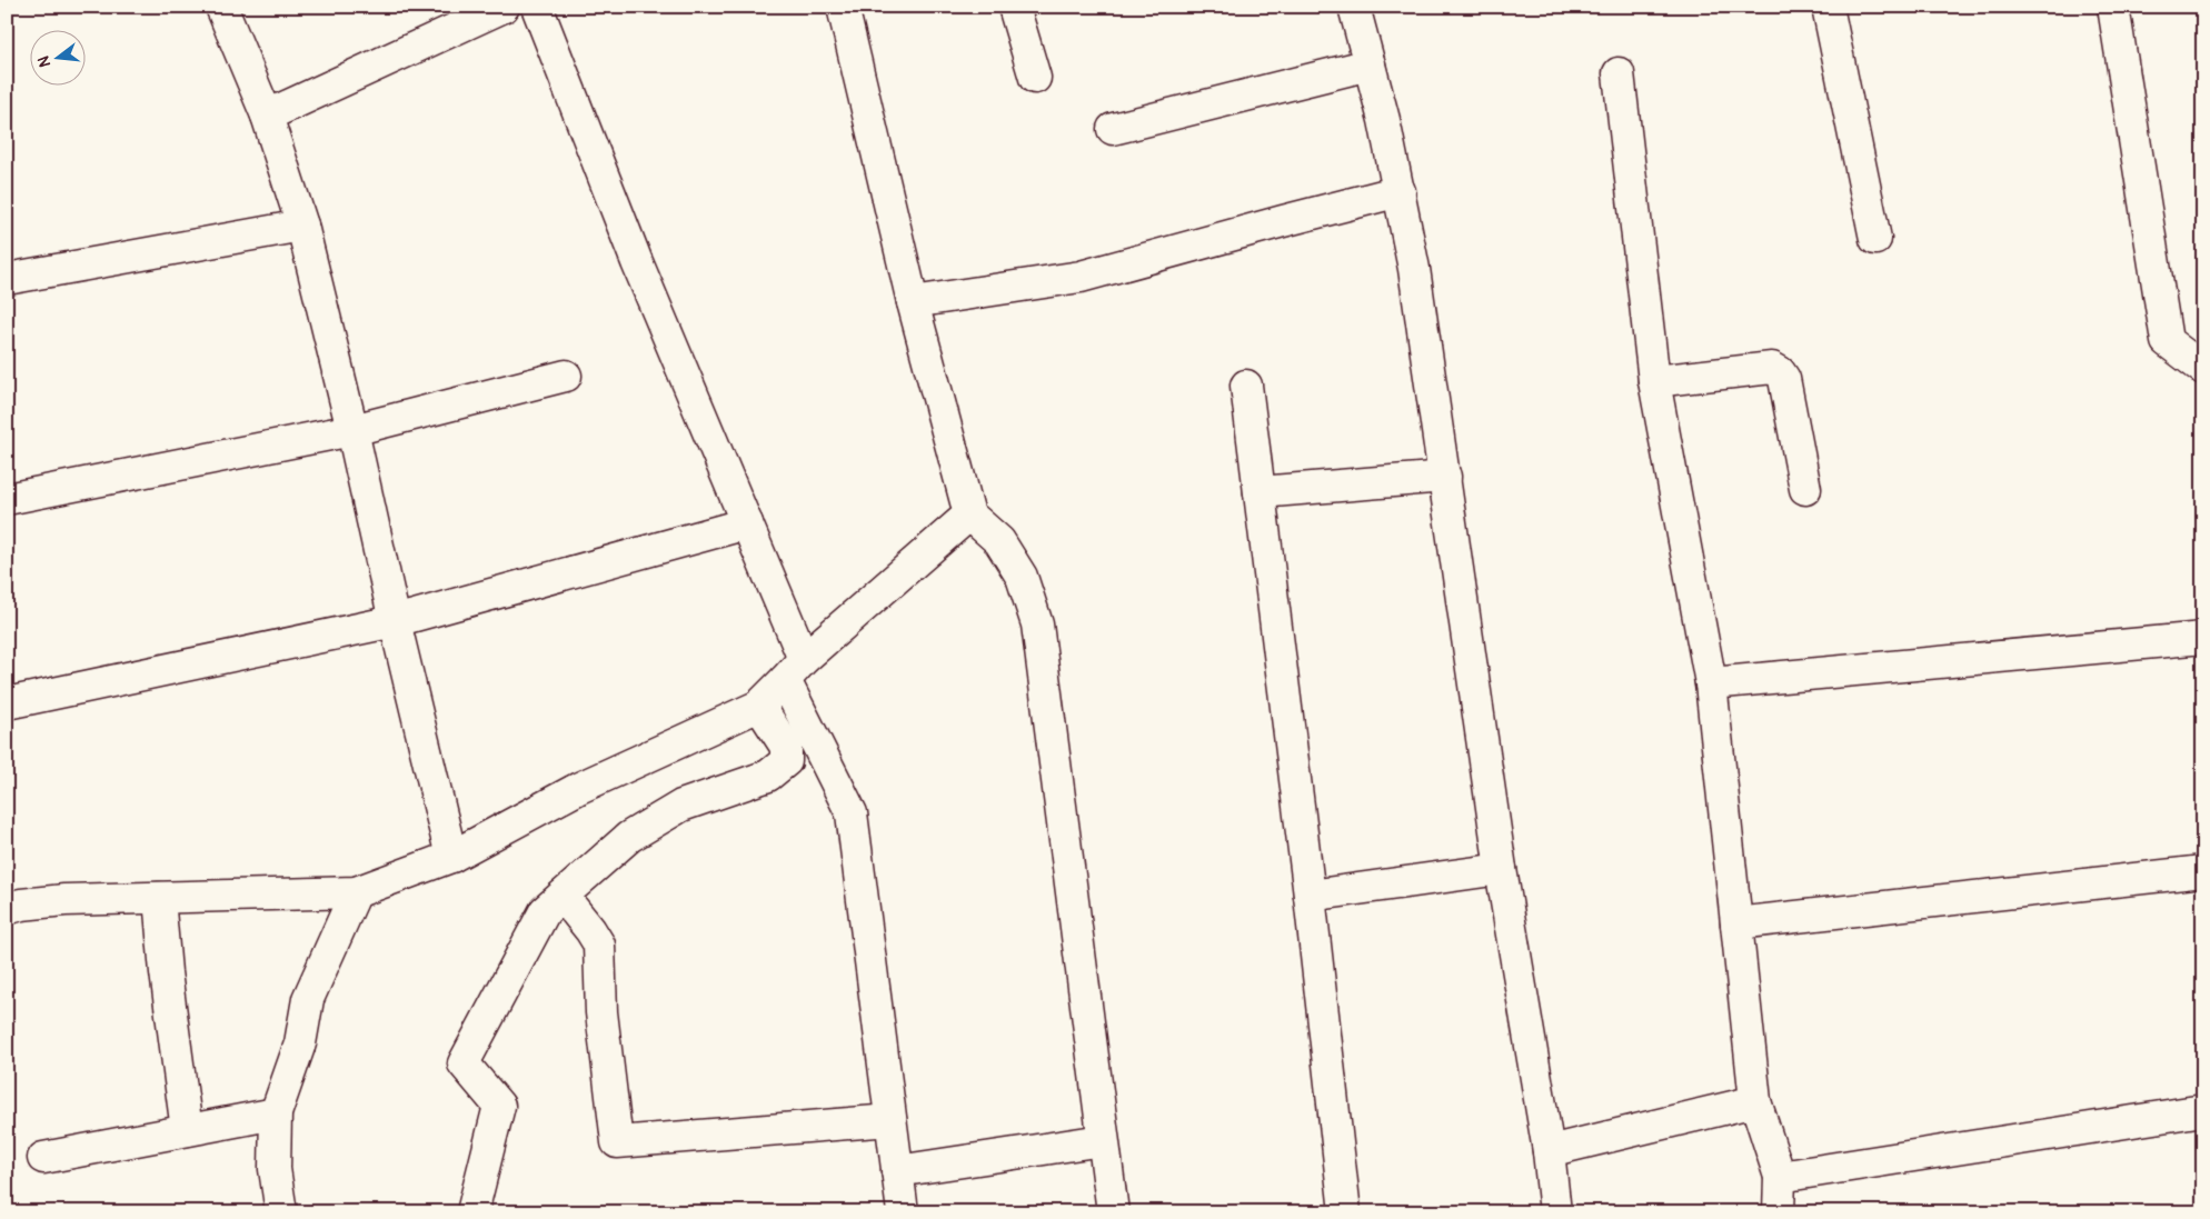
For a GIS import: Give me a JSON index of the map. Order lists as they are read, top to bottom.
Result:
{
  "north": "left"
}
